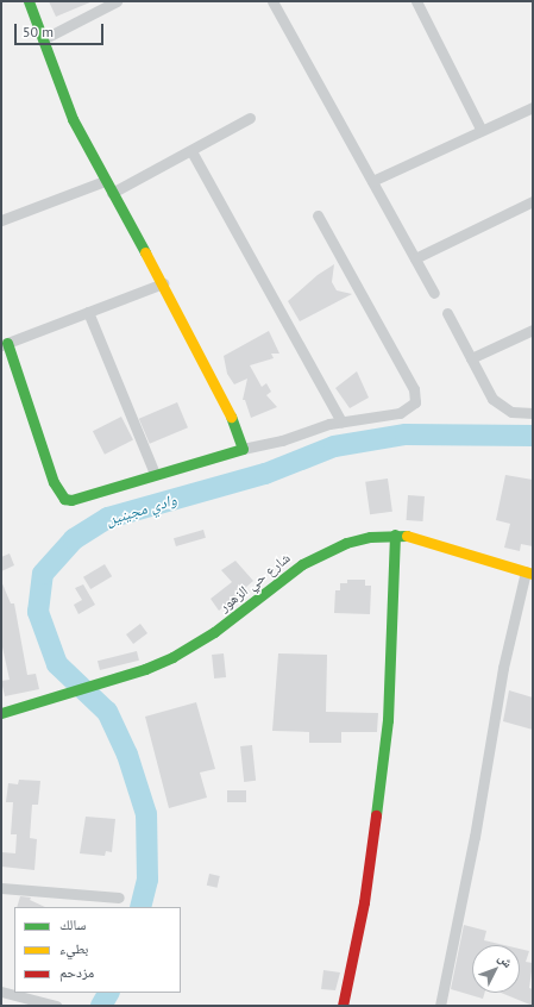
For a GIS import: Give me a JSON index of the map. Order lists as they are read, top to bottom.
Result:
{
  "streets": {
    "street": ["شارع حي الزهور"]
  },
  "water": ["وادي مجينين"],
  "legend": ["سالك", "بطيء", "مزدحم"],
  "scale_bar": "50 m",
  "north": "top right"
}
